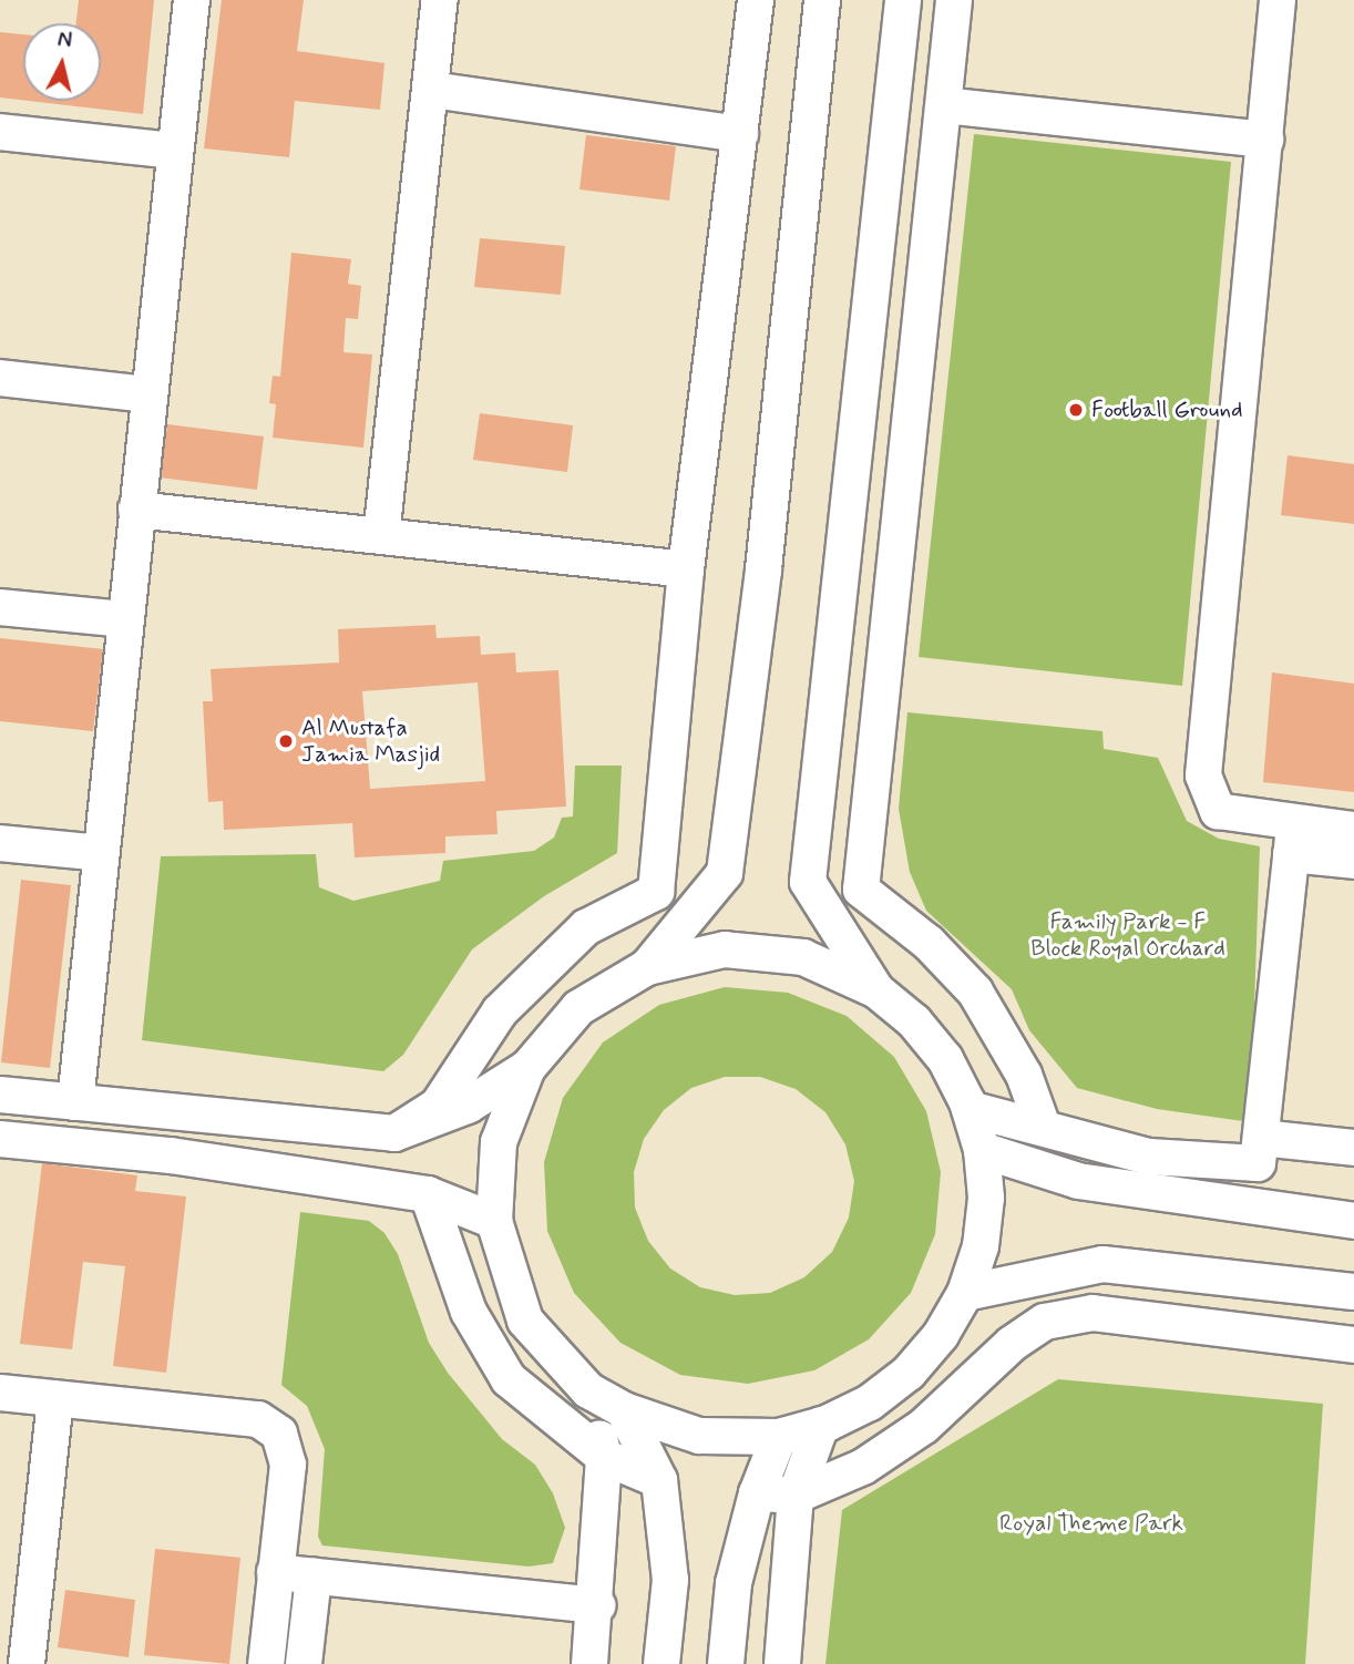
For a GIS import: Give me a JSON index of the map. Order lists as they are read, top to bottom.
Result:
{
  "parks": ["Family Park - F Block Royal Orchard", "Royal Theme Park"],
  "places": ["Football Ground", "Al Mustafa Jamia Masjid"],
  "north": "top"
}
